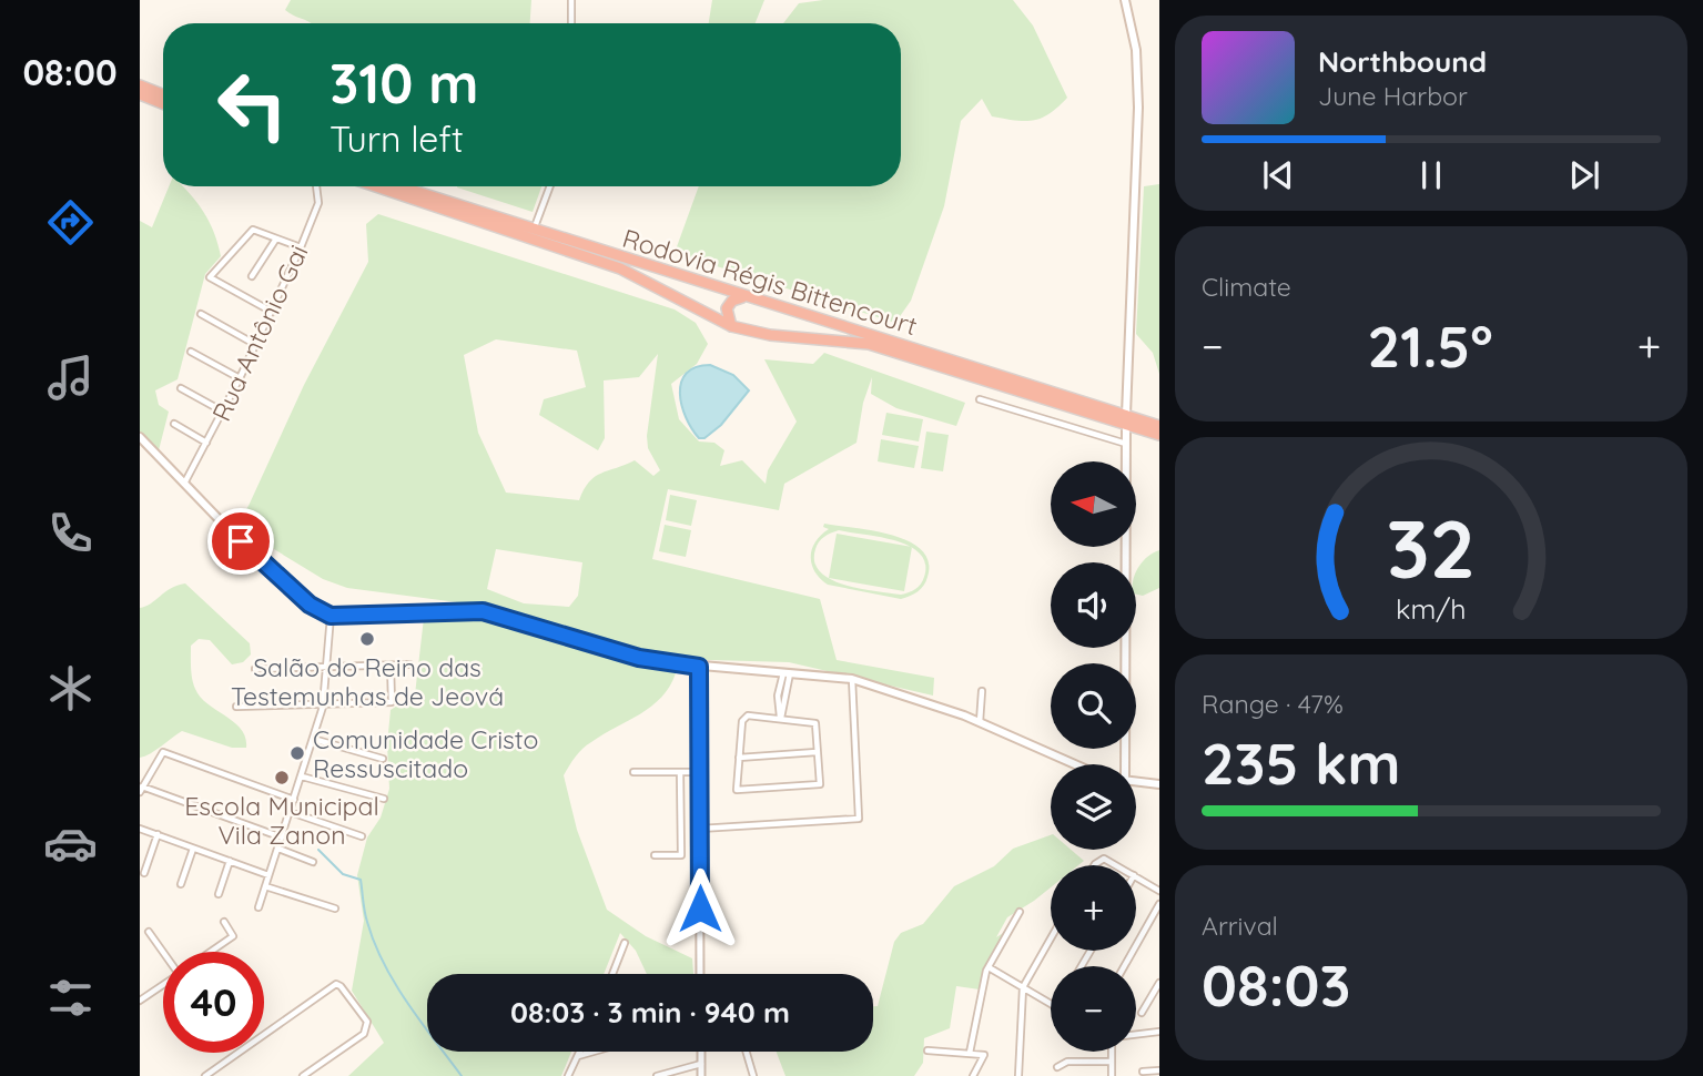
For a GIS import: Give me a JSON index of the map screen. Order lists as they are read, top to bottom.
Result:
{
  "streets": {
    "highway": ["Rodovia Régis Bittencourt"],
    "street": ["Rua Antônio Gai"]
  },
  "places": ["Salão do Reino das Testemunhas de Jeová", "Comunidade Cristo Ressuscitado", "Escola Municipal Vila Zanon"],
  "north": "left",
  "page": {
    "tabs": "08:00",
    "turn": ["310 m", "Turn left"],
    "song": ["Northbound", "June Harbor"],
    "tile": [
      "Climate",
      ["Range · 47%", "235 km"],
      ["Arrival", "08:03"]
    ],
    "heat": ["−", "21.5°", "+"],
    "map_buttons": ["+", "−"],
    "limit": "40",
    "trip": "08:03 · 3 min · 940 m",
    "gauge": ["32", "km/h"]
  }
}
